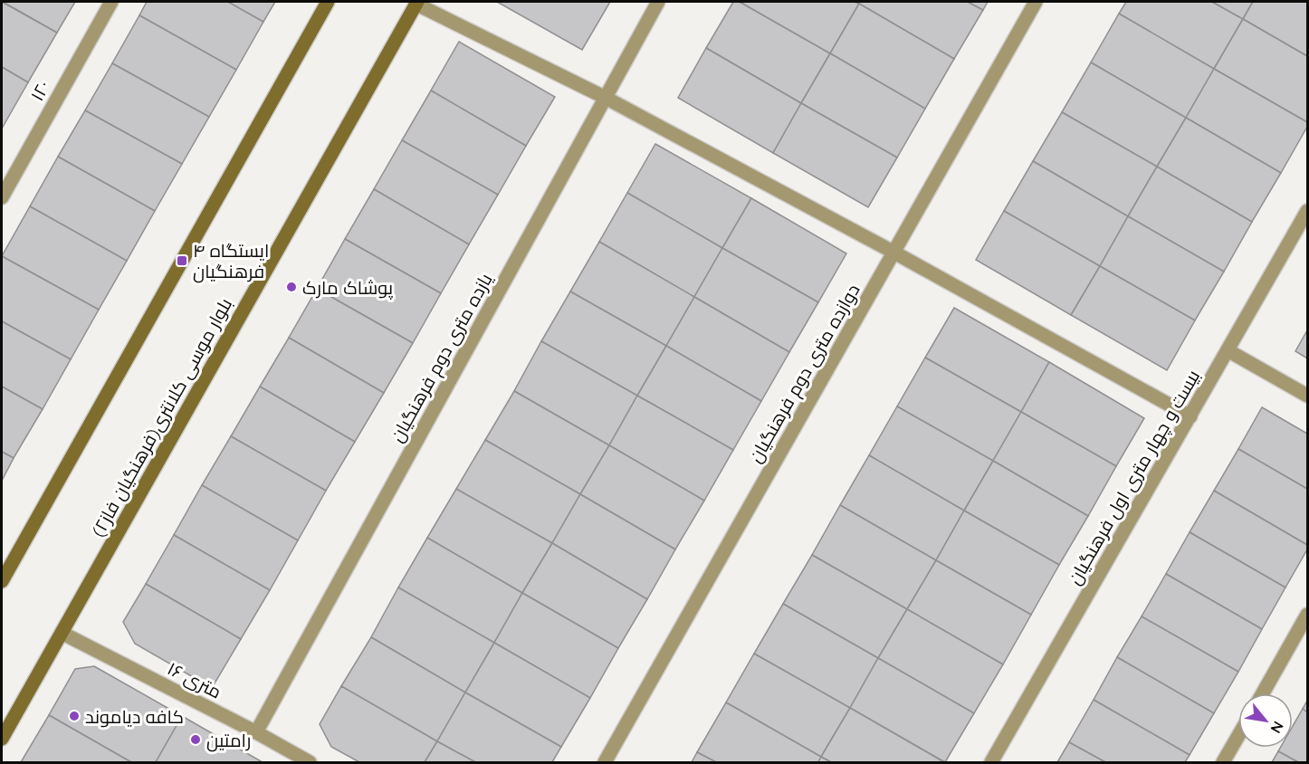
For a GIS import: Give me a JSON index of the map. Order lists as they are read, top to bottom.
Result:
{
  "streets": {
    "main road": ["بلوار موسی کلانتری(فرهنگیان فاز۲)"],
    "street": [
      "۱۲۰",
      "یازده متری دوم فرهنگیان",
      "دوازده متری دوم فرهنگیان",
      "بیست و چهار متری اول فرهنگیان",
      "۱۶ متری"
    ]
  },
  "crossings": [
    ["یازده متری دوم فرهنگیان", "۱۶ متری"],
    ["بلوار موسی کلانتری(فرهنگیان فاز۲)", "۱۶ متری"]
  ],
  "places": {
    "transit": ["ایستگاه ۴ فرهنگیان"],
    "other": ["پوشاک مارک", "کافه دیاموند", "رامتین"]
  },
  "north": "bottom right"
}
